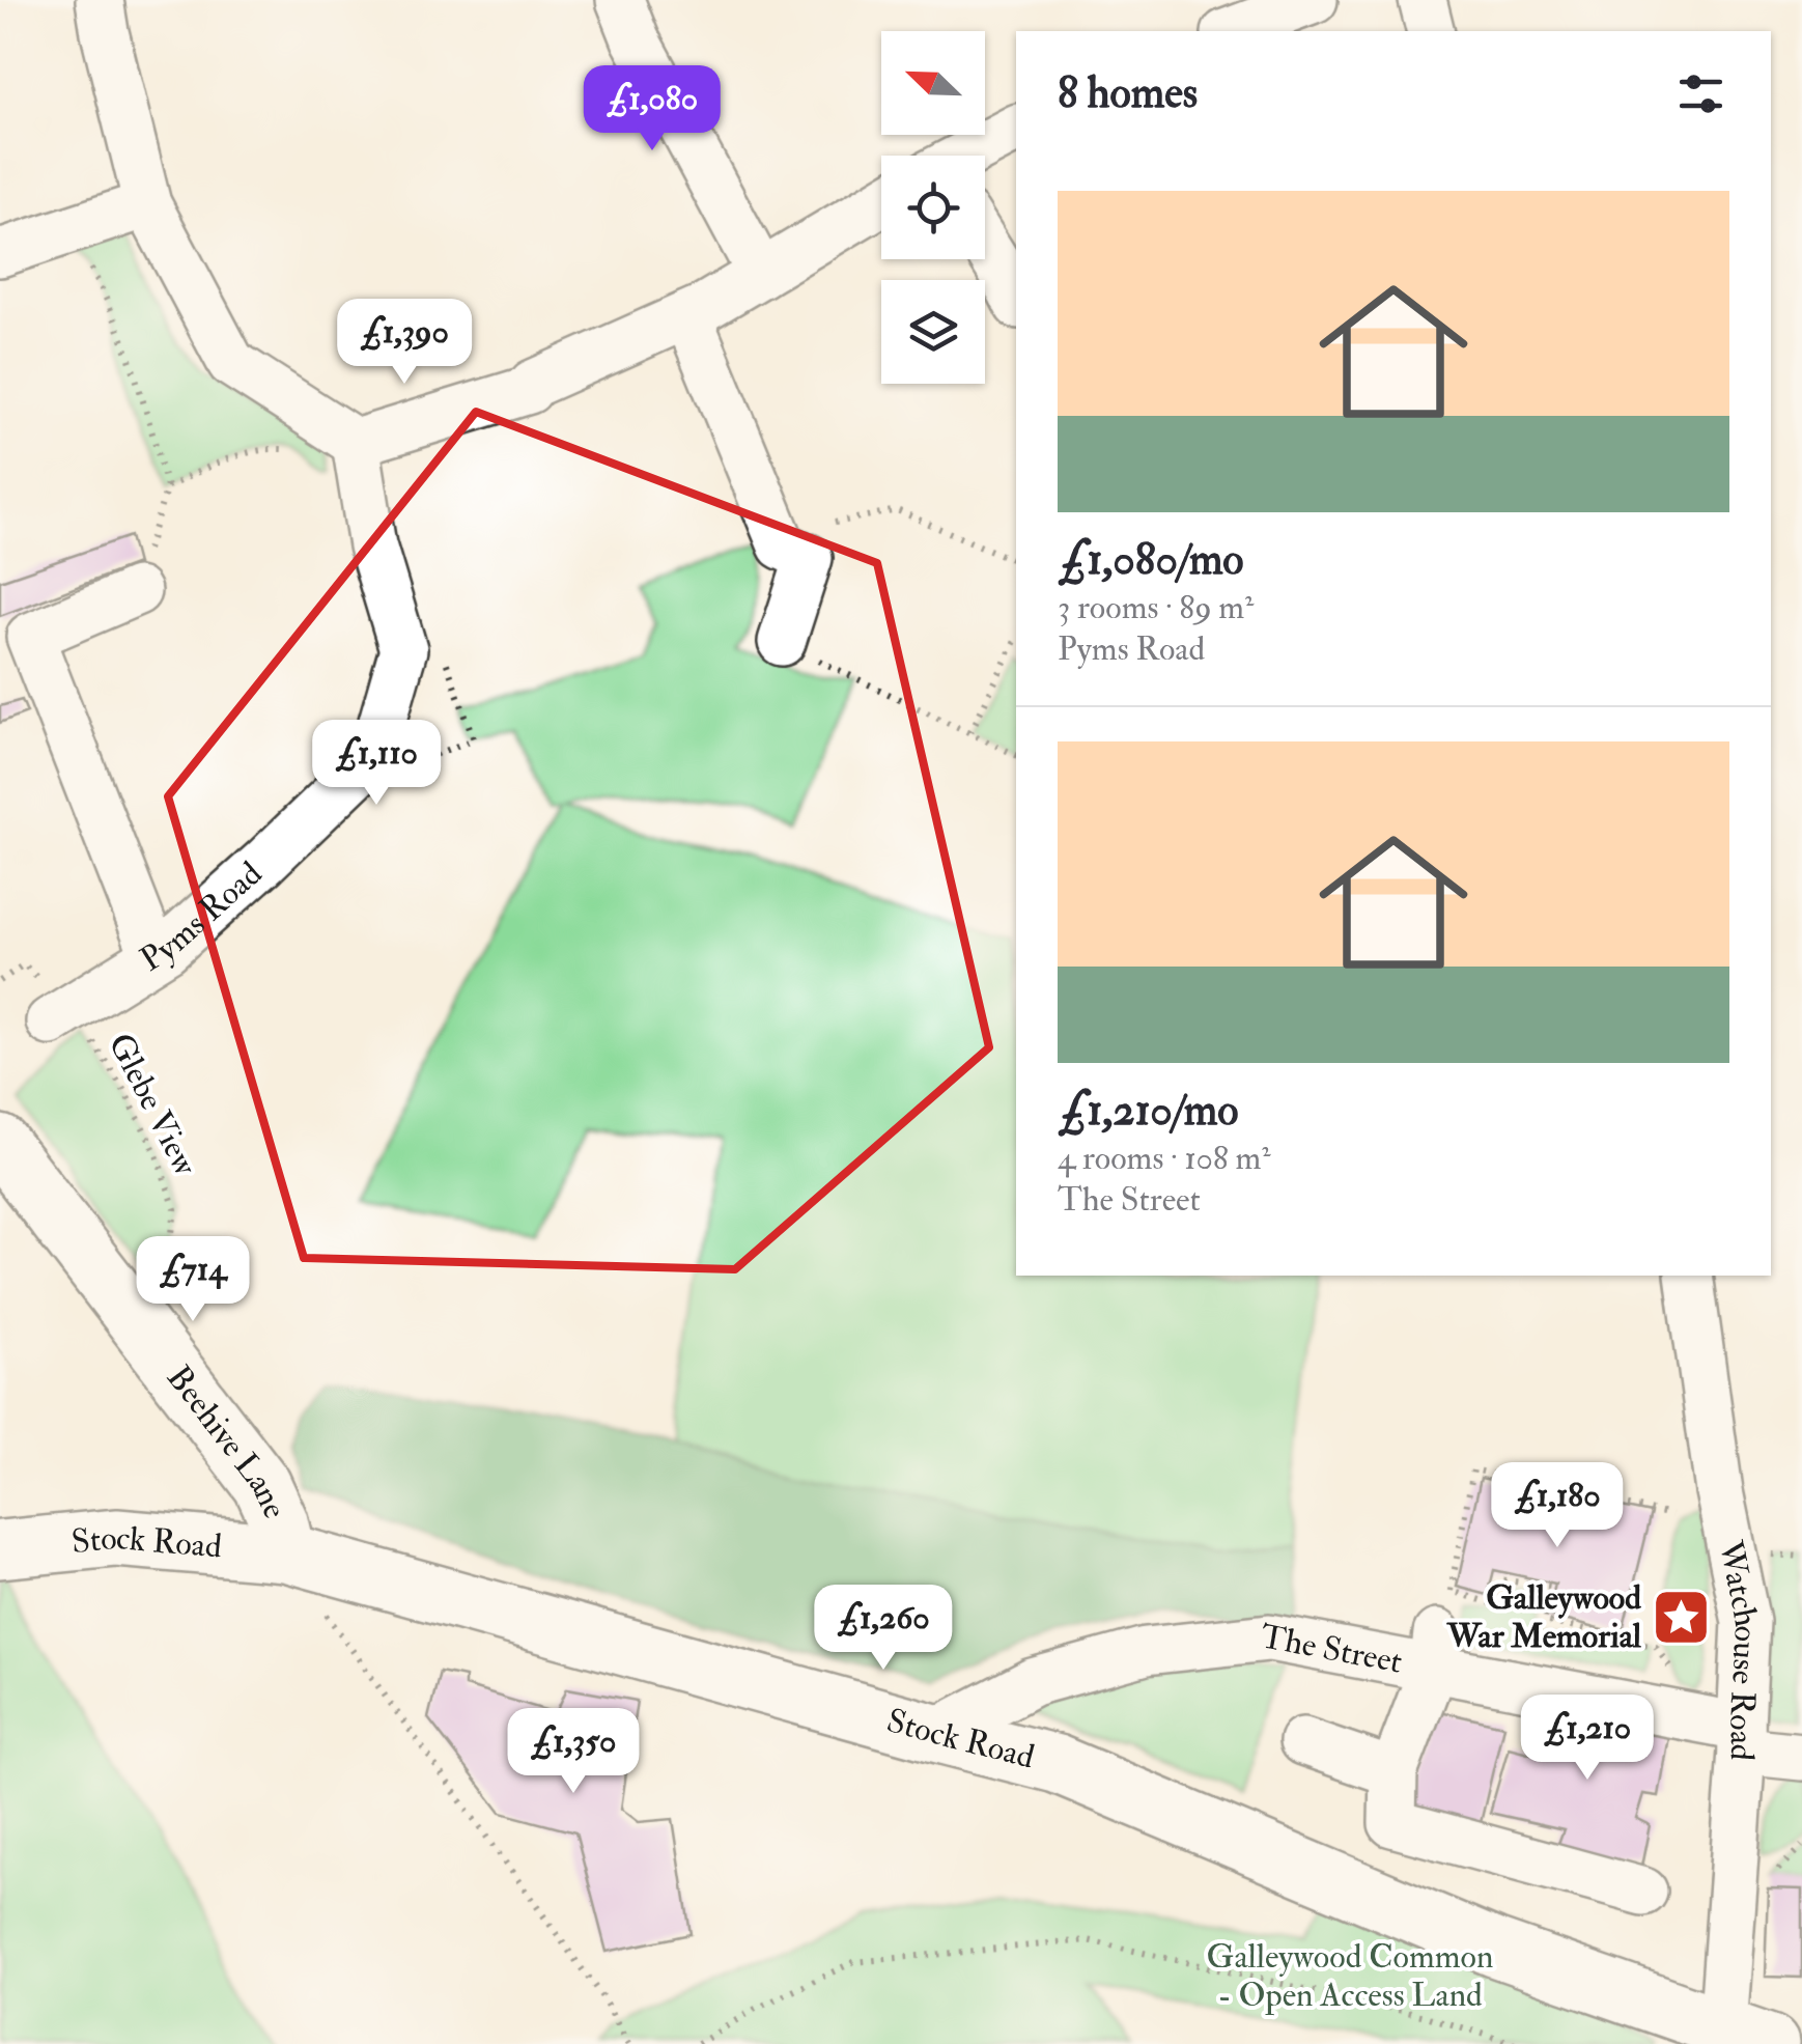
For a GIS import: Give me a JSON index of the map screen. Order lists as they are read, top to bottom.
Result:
{
  "streets": {
    "main road": ["Beehive Lane", "Stock Road"],
    "street": ["Pyms Road", "Watchouse Road", "The Street"],
    "path": ["Glebe View"]
  },
  "crossings": [
    ["Pyms Road", "Glebe View"],
    ["Glebe View", "Beehive Lane"],
    ["Beehive Lane", "Stock Road"],
    ["Stock Road", "Watchouse Road"],
    ["Stock Road", "The Street"],
    ["Watchouse Road", "The Street"]
  ],
  "parks": ["Galleywood Common - Open Access Land"],
  "places": {
    "place": ["Galleywood War Memorial"]
  },
  "north": "top left",
  "page": {
    "heading": "8 homes",
    "price": [
      "£1,080",
      "£1,390",
      "£1,110",
      "£714",
      "£1,180",
      "£1,260",
      "£1,210",
      "£1,350"
    ],
    "list": [
      {
        "name": "£1,080/mo",
        "note": "3 rooms · 89 m² · Pyms Road"
      },
      {
        "name": "£1,210/mo",
        "note": "4 rooms · 108 m² · The Street"
      }
    ]
  }
}
